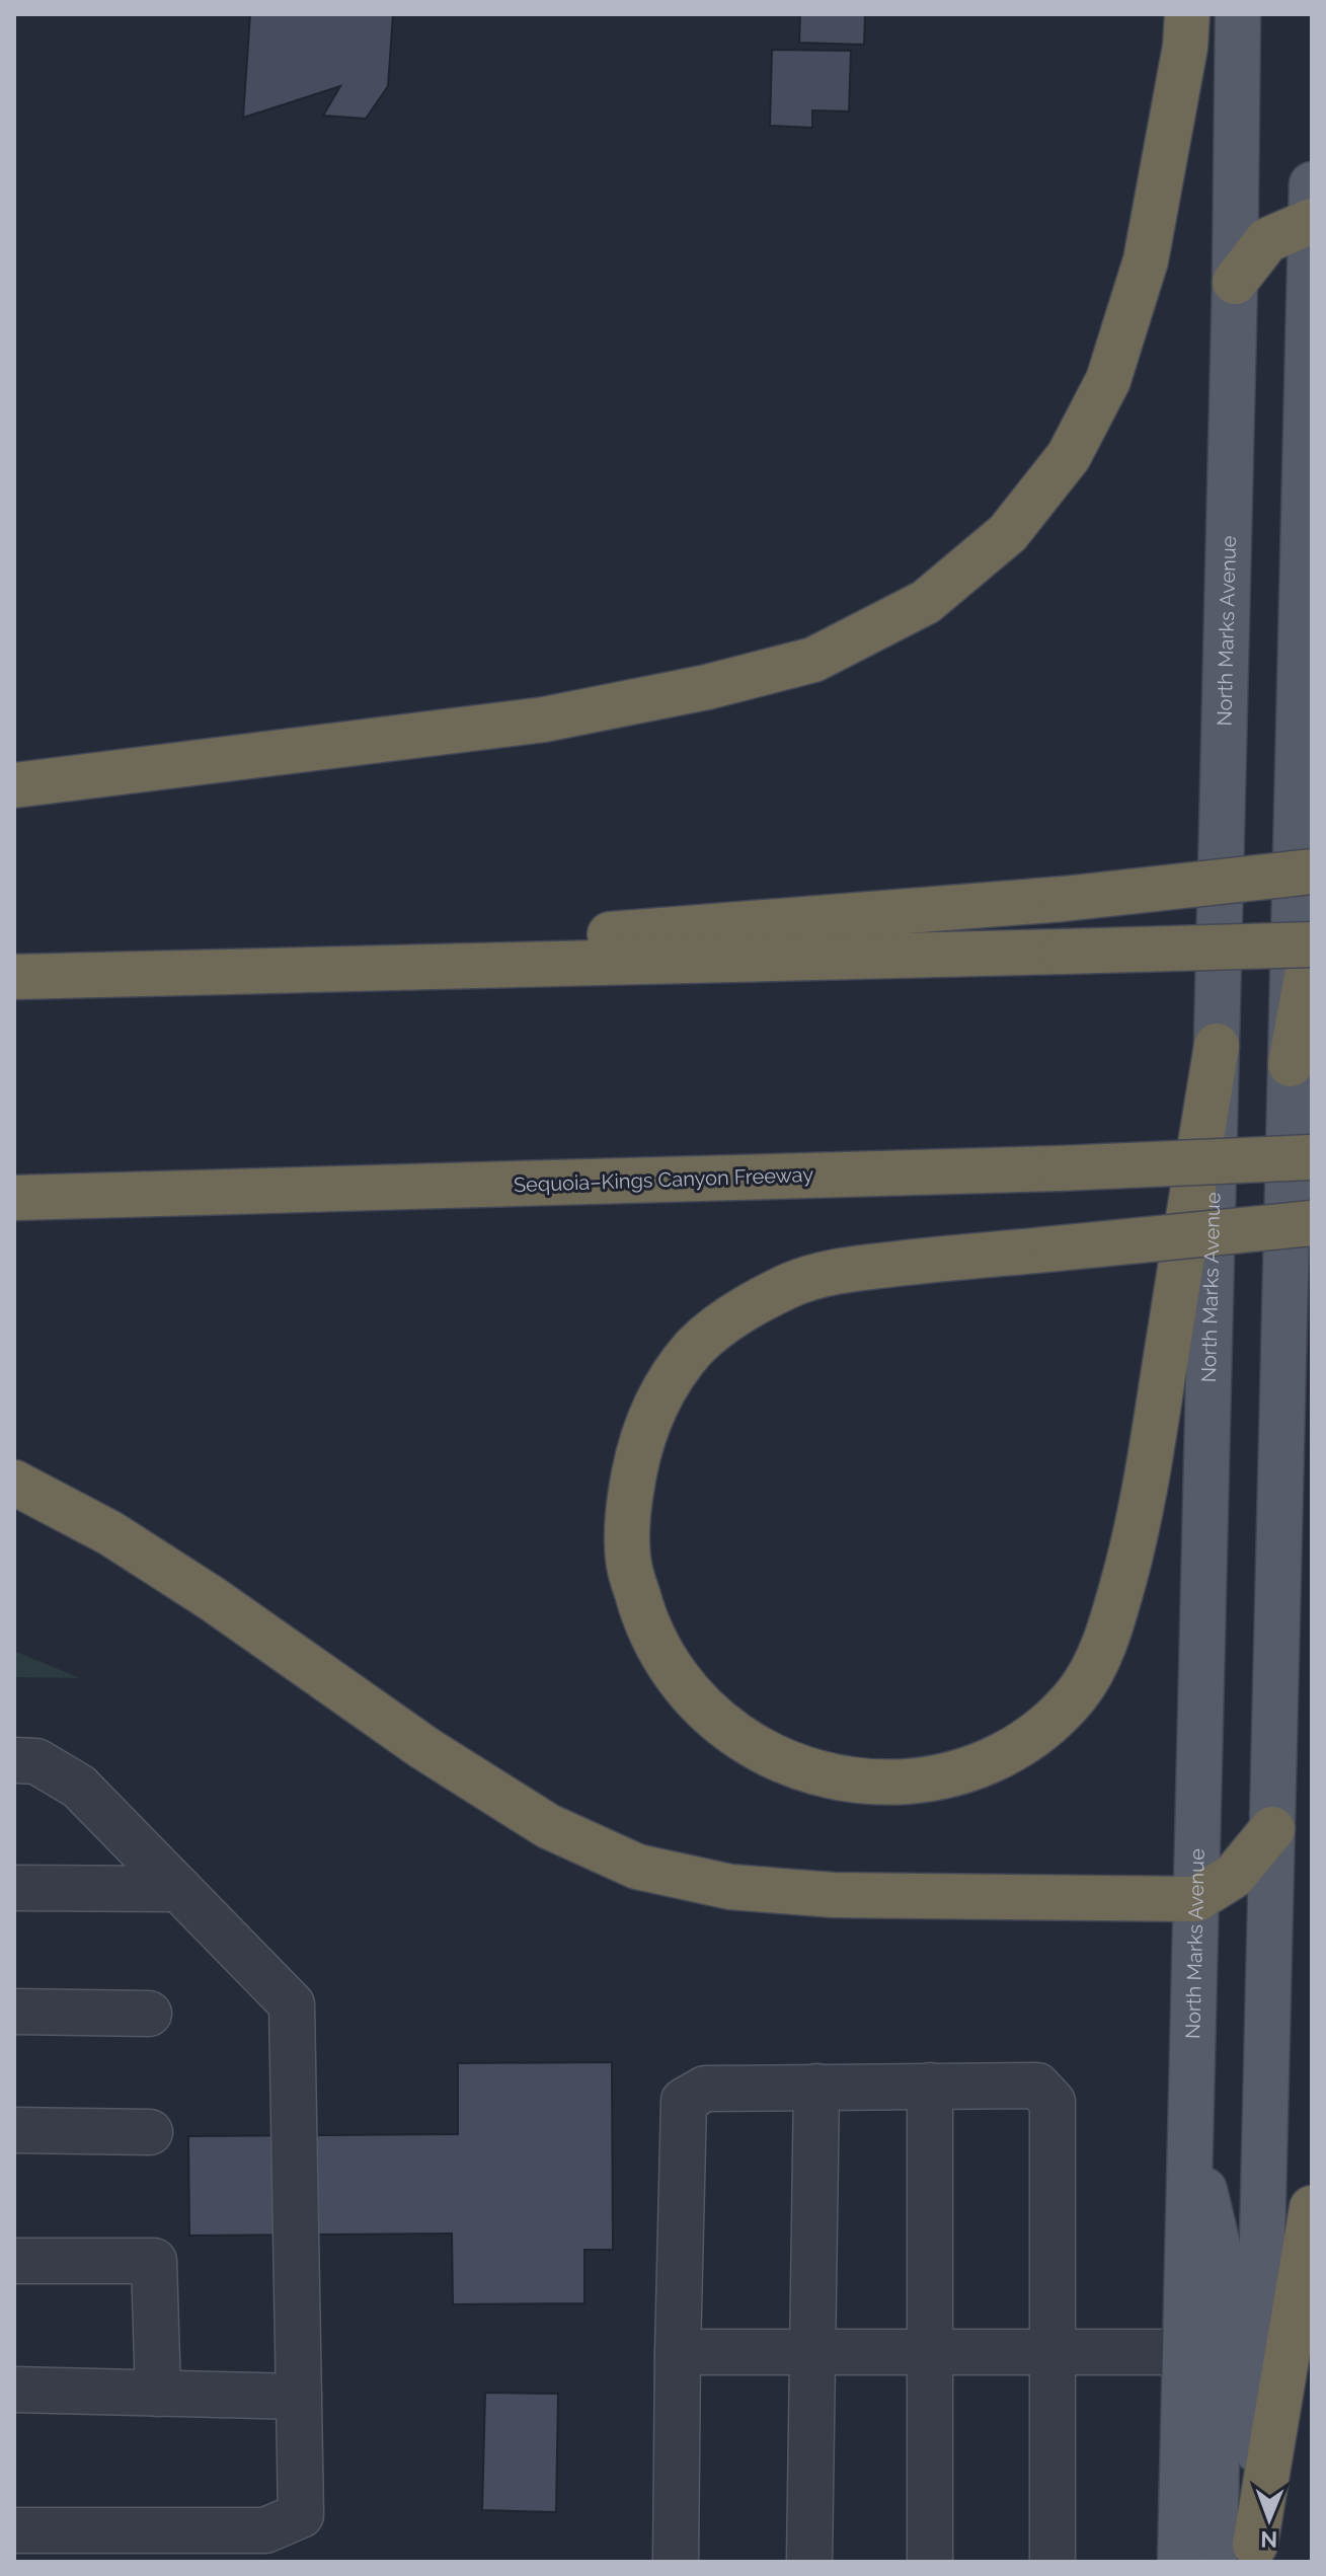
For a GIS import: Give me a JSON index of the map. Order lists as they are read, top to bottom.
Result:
{
  "streets": {
    "highway": ["Sequoia–Kings Canyon Freeway"],
    "main road": ["North Marks Avenue"]
  },
  "north": "bottom"
}
